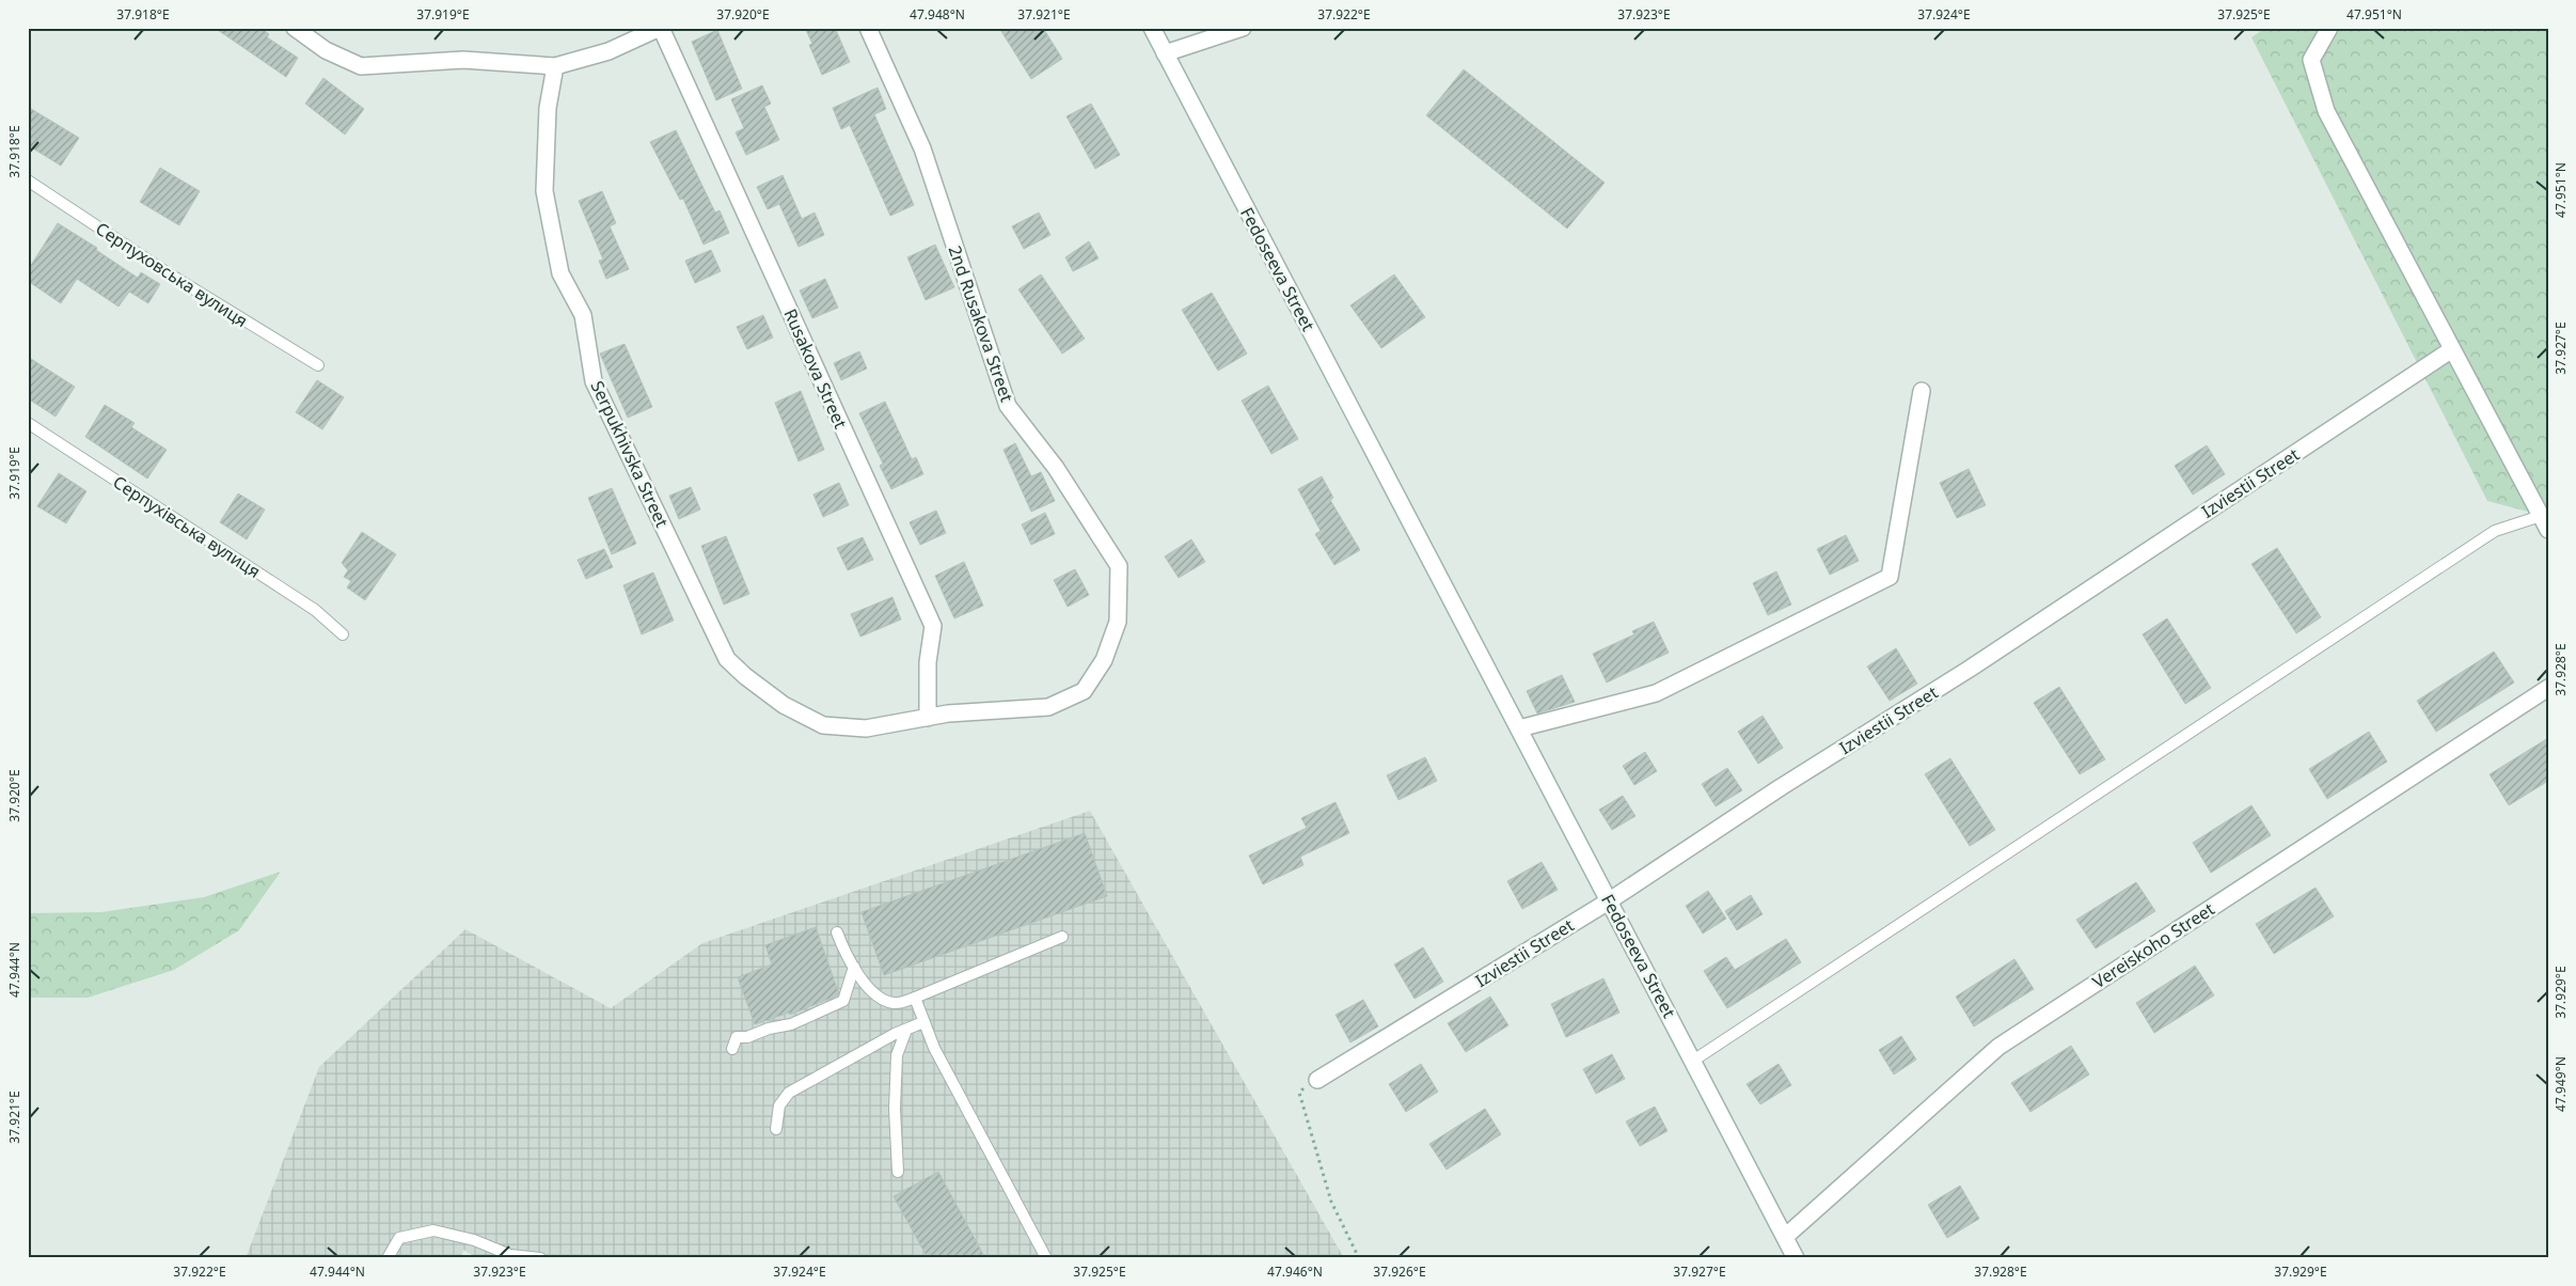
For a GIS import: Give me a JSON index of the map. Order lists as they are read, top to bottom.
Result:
{
  "streets": {
    "street": [
      "Fedoseeva Street",
      "2nd Rusakova Street",
      "Rusakova Street",
      "Serpukhivska Street",
      "Izviestii Street",
      "Vereiskoho Street"
    ],
    "lane": ["Серпуховська вулиця", "Серпухівська вулиця"]
  },
  "crossings": [
    ["Fedoseeva Street", "Izviestii Street"],
    ["Fedoseeva Street", "Vereiskoho Street"],
    ["2nd Rusakova Street", "Rusakova Street"],
    ["2nd Rusakova Street", "Serpukhivska Street"]
  ],
  "coordinates": [
    "37.918°E",
    "37.919°E",
    "37.920°E",
    "47.948°N",
    "37.921°E",
    "37.922°E",
    "37.923°E",
    "37.924°E",
    "37.925°E",
    "47.951°N",
    "37.927°E",
    "37.928°E",
    "47.944°N",
    "37.929°E",
    "47.949°N",
    "47.946°N",
    "37.926°E"
  ]
}
